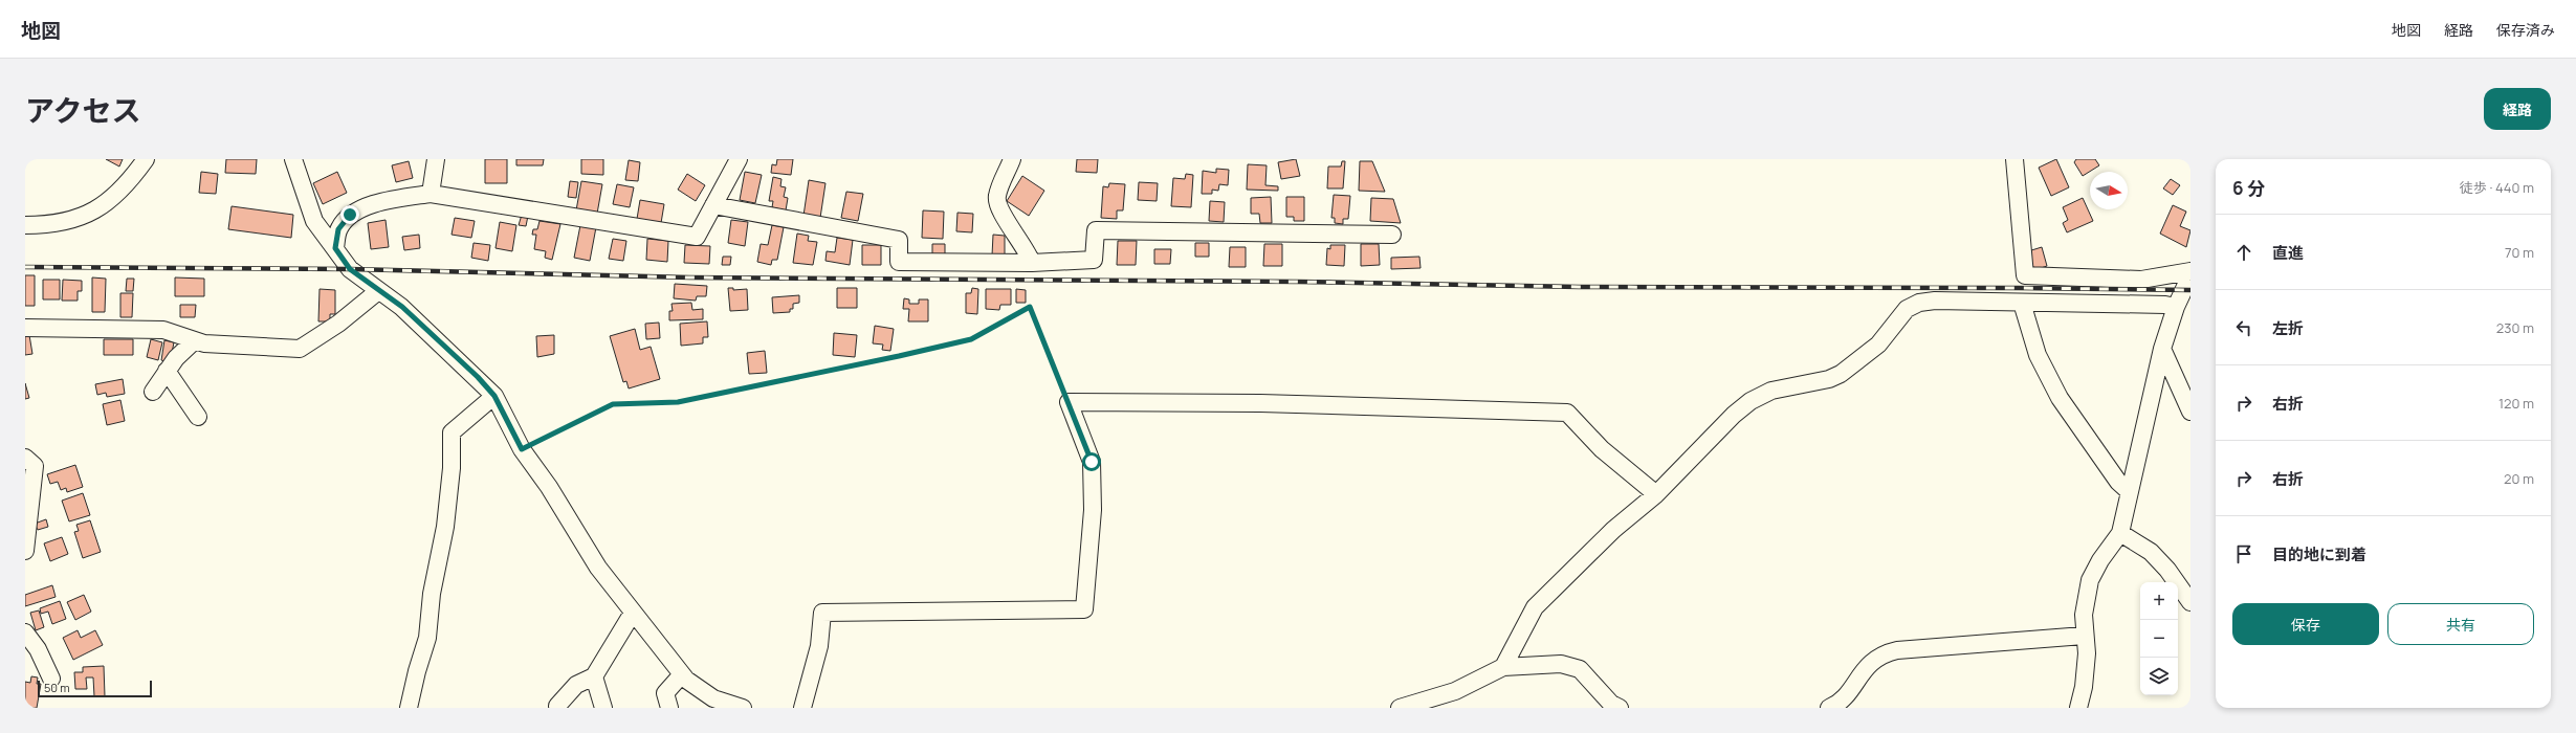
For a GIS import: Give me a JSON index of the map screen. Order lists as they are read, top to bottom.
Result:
{
  "scale_bar": "50 m",
  "north": "right",
  "page": {
    "header": "地図",
    "nav": ["地図", "経路", "保存済み"],
    "title": "アクセス",
    "buttons": [
      "経路",
      ["保存", "共有"]
    ],
    "heading": ["6 分", "徒歩 · 440 m"],
    "list": [
      ["直進", "70 m"],
      ["左折", "230 m"],
      ["右折", "120 m"],
      ["右折", "20 m"],
      "目的地に到着"
    ],
    "map_buttons": ["+", "−"],
    "scale": "50 m"
  }
}
